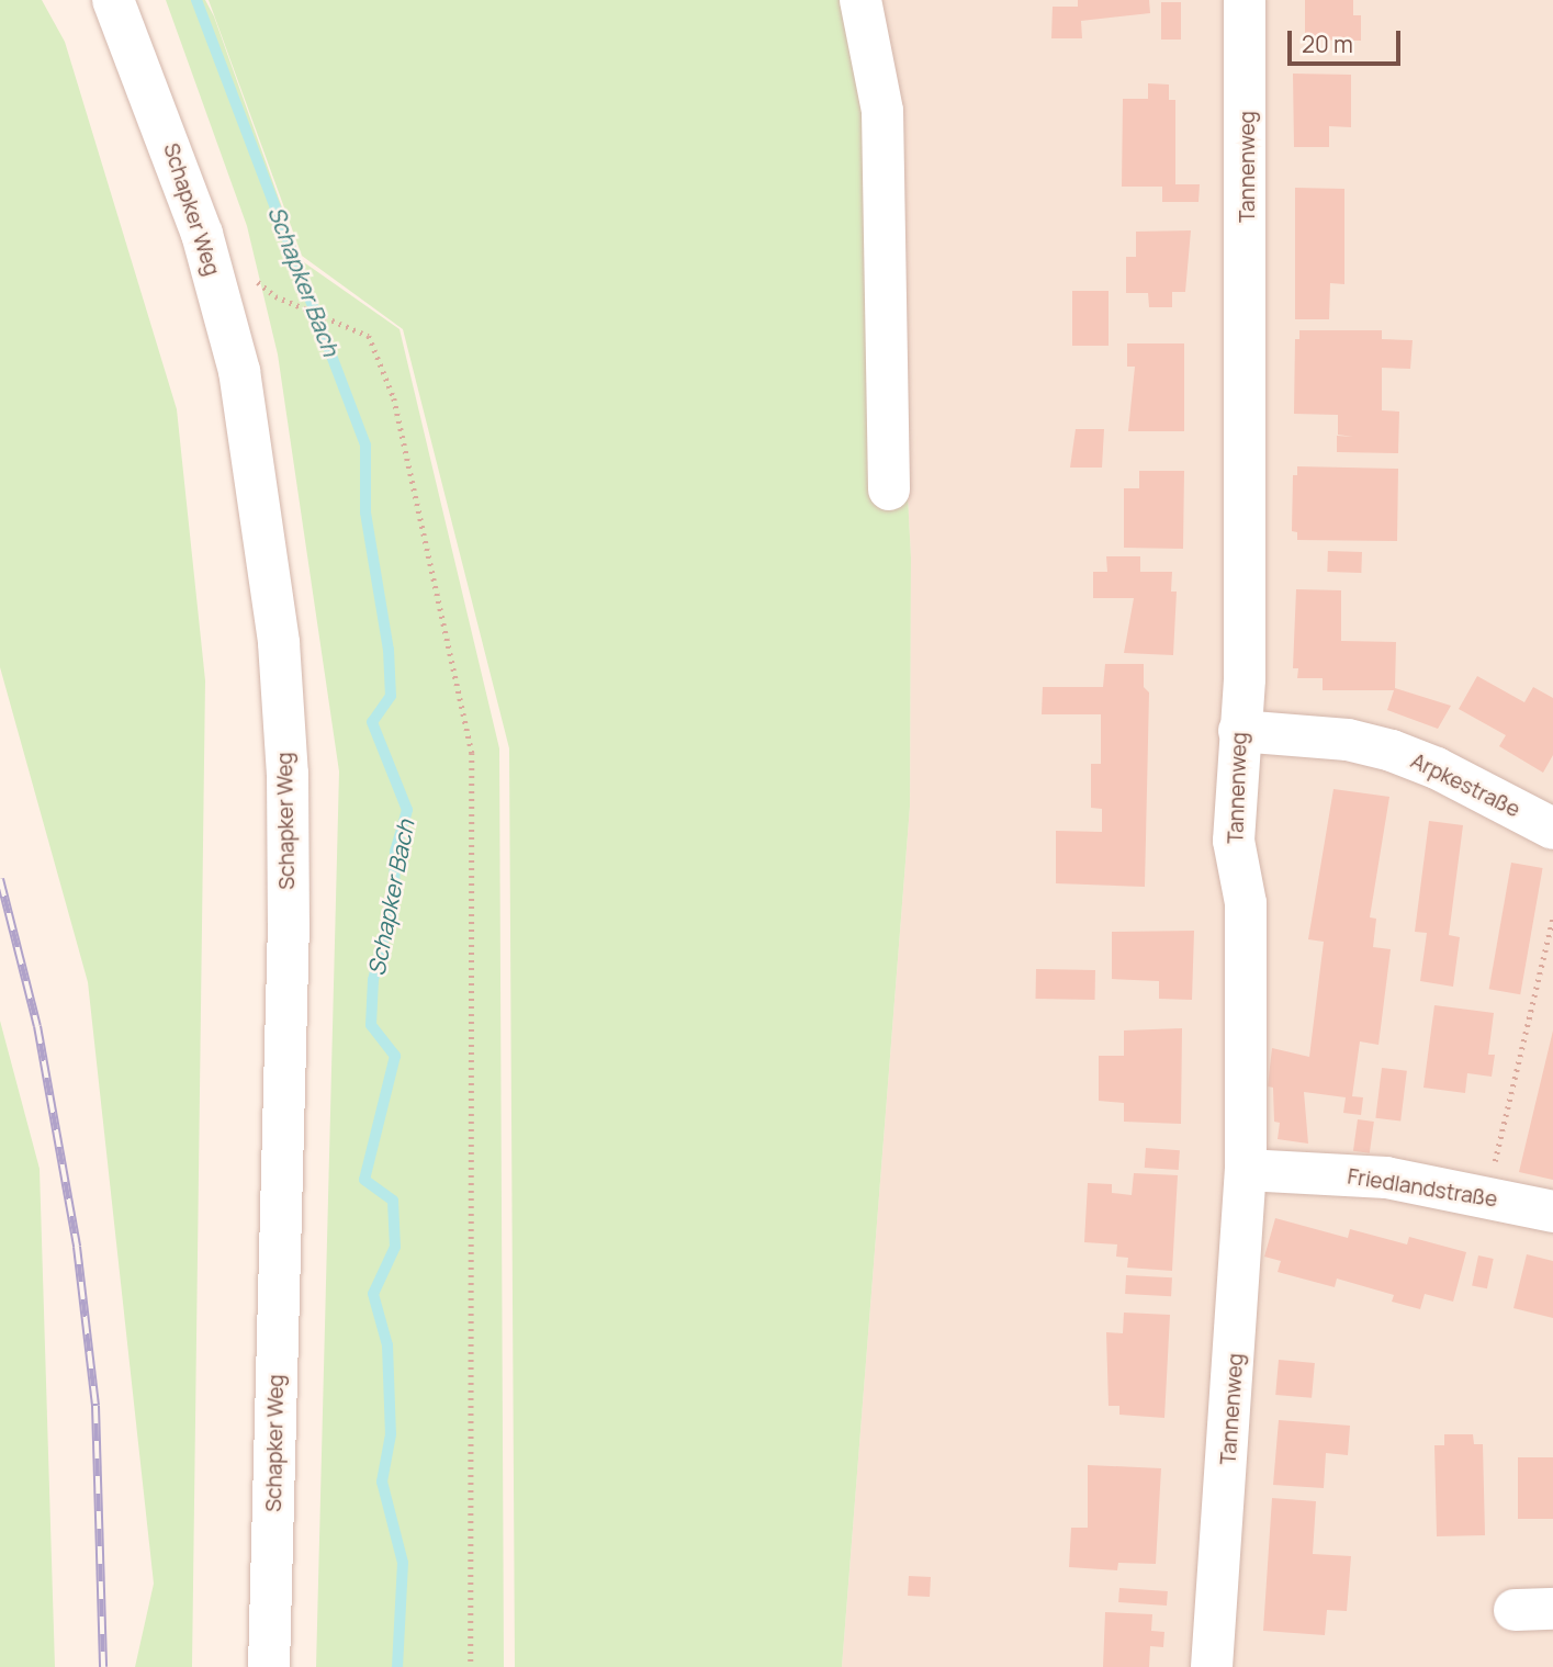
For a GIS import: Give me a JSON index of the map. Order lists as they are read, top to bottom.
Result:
{
  "streets": {
    "street": [
      "Tannenweg",
      "Schapker Weg",
      "Arpkestraße",
      "Friedlandstraße"
    ]
  },
  "crossings": [
    ["Tannenweg", "Arpkestraße"],
    ["Tannenweg", "Friedlandstraße"]
  ],
  "water": ["Schapker Bach"],
  "scale_bar": "20 m"
}
